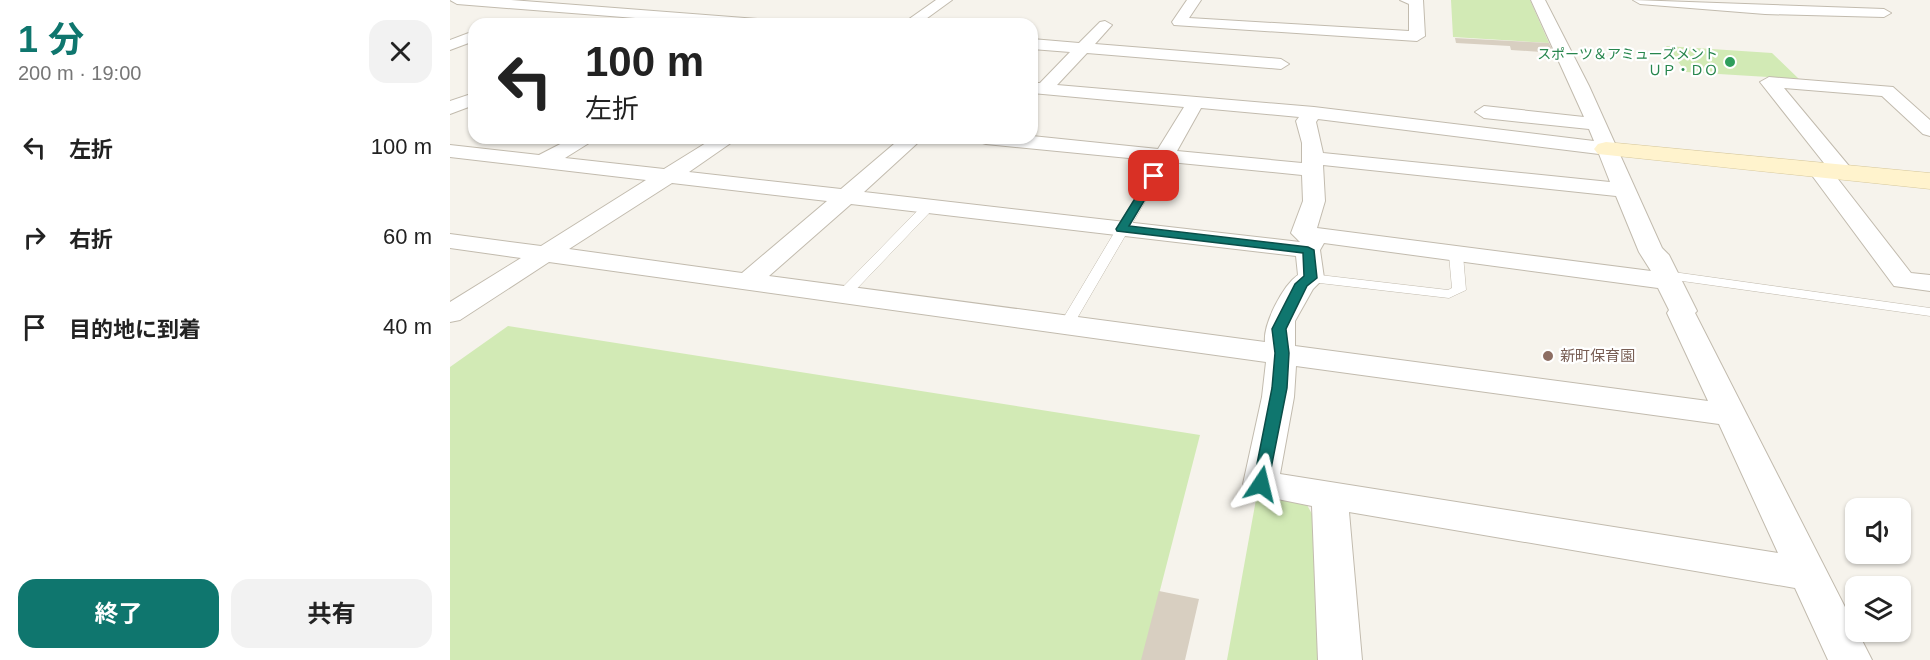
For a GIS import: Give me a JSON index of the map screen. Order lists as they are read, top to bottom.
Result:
{
  "places": ["スポーツ＆アミューズメント ＵＰ・ＤＯ", "新町保育園"],
  "page": {
    "heading": ["1 分", "200 m · 19:00"],
    "turn": ["100 m", "左折"],
    "list": [
      {
        "name": "左折",
        "value": "100 m"
      },
      {
        "name": "右折",
        "value": "60 m"
      },
      {
        "name": "目的地に到着",
        "value": "40 m"
      }
    ],
    "buttons": ["終了", "共有"]
  }
}
